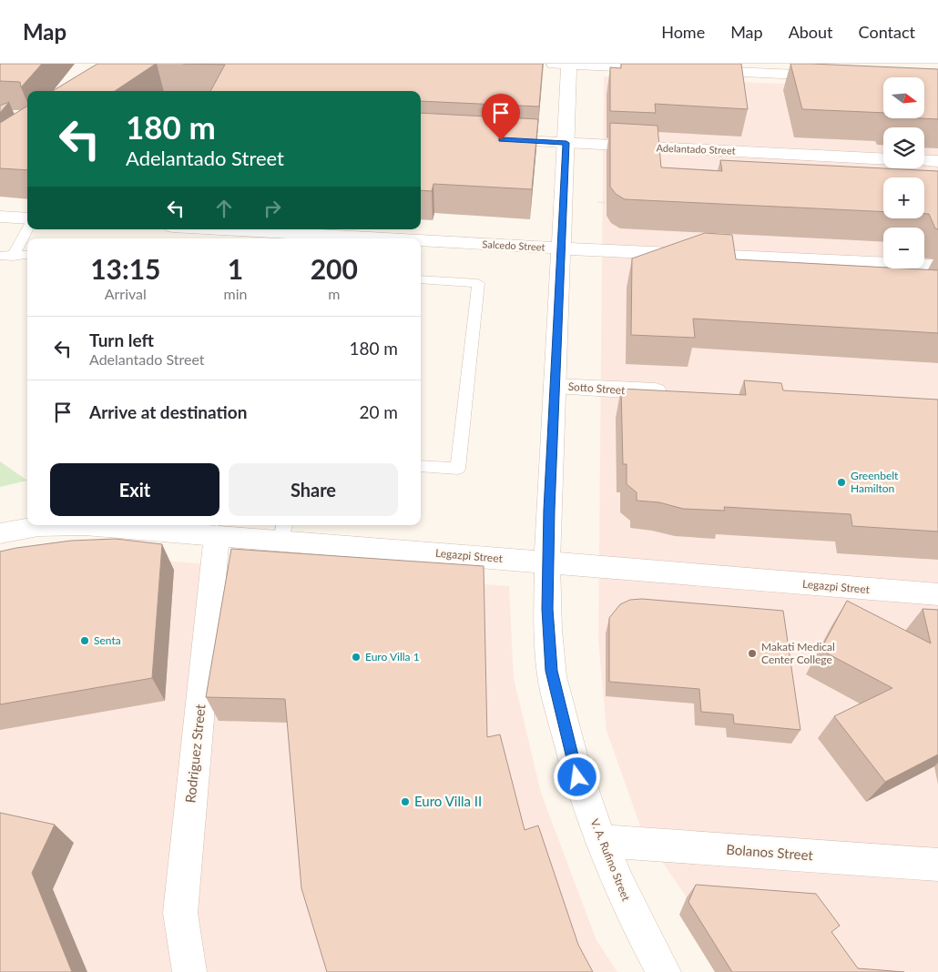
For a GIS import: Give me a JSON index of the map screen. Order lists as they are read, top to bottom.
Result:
{
  "streets": {
    "street": [
      "Adelantado Street",
      "Salcedo Street",
      "Sotto Street",
      "Legazpi Street",
      "Rodriguez Street",
      "Bolanos Street",
      "V. A. Rufino Street"
    ]
  },
  "crossings": [
    ["Adelantado Street", "V. A. Rufino Street"],
    ["Salcedo Street", "V. A. Rufino Street"],
    ["Sotto Street", "V. A. Rufino Street"],
    ["Legazpi Street", "Rodriguez Street"],
    ["Legazpi Street", "V. A. Rufino Street"],
    ["Bolanos Street", "V. A. Rufino Street"]
  ],
  "places": [
    "Greenbelt Hamilton",
    "Senta",
    "Makati Medical Center College",
    "Euro Villa 1",
    "Euro Villa II"
  ],
  "north": "right",
  "page": {
    "header": "Map",
    "nav": [
      "Home",
      "Map",
      "About",
      "Contact"
    ],
    "map_buttons": ["+", "−"],
    "turn": ["180 m", "Adelantado Street"],
    "eta": [
      "13:15",
      "Arrival",
      "1",
      "min",
      "200",
      "m"
    ],
    "list": [
      {
        "name": "Turn left",
        "note": "Adelantado Street",
        "value": "180 m"
      },
      {
        "name": "Arrive at destination",
        "value": "20 m"
      }
    ],
    "buttons": ["Exit", "Share"]
  }
}
